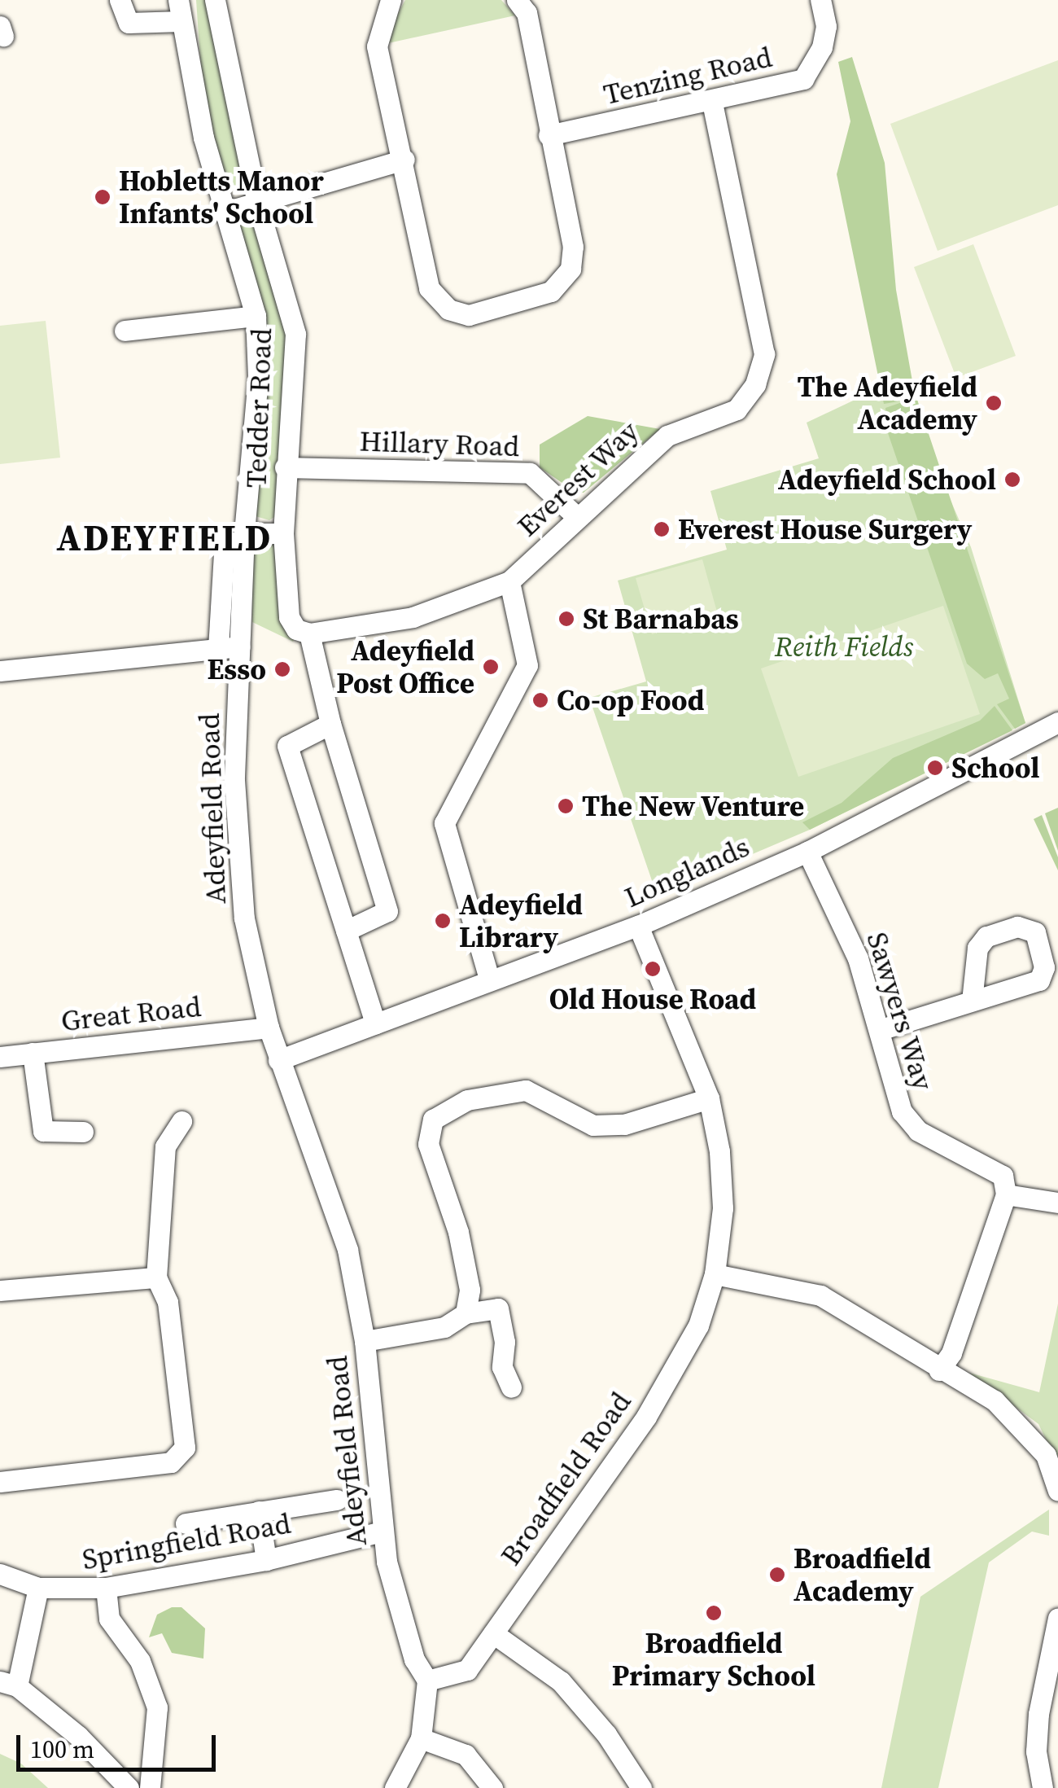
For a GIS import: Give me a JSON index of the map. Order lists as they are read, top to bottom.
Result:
{
  "streets": {
    "street": [
      "Tenzing Road",
      "Tedder Road",
      "Hillary Road",
      "Everest Way",
      "Adeyfield Road",
      "Longlands",
      "Sawyers Way",
      "Great Road",
      "Broadfield Road",
      "Springfield Road"
    ]
  },
  "crossings": [
    ["Tenzing Road", "Everest Way"],
    ["Tedder Road", "Hillary Road"],
    ["Tedder Road", "Everest Way"],
    ["Hillary Road", "Everest Way"],
    ["Adeyfield Road", "Longlands"],
    ["Adeyfield Road", "Great Road"],
    ["Adeyfield Road", "Broadfield Road"],
    ["Adeyfield Road", "Springfield Road"],
    ["Longlands", "Sawyers Way"],
    ["Longlands", "Broadfield Road"]
  ],
  "districts": ["ADEYFIELD"],
  "parks": ["Reith Fields"],
  "places": [
    "Hobletts Manor Infants' School",
    "The Adeyfield Academy",
    "Adeyfield School",
    "Everest House Surgery",
    "St Barnabas",
    "Adeyfield Post Office",
    "Esso",
    "Co-op Food",
    "School",
    "The New Venture",
    "Adeyfield Library",
    "Old House Road",
    "Broadfield Academy",
    "Broadfield Primary School"
  ],
  "scale_bar": "100 m"
}
